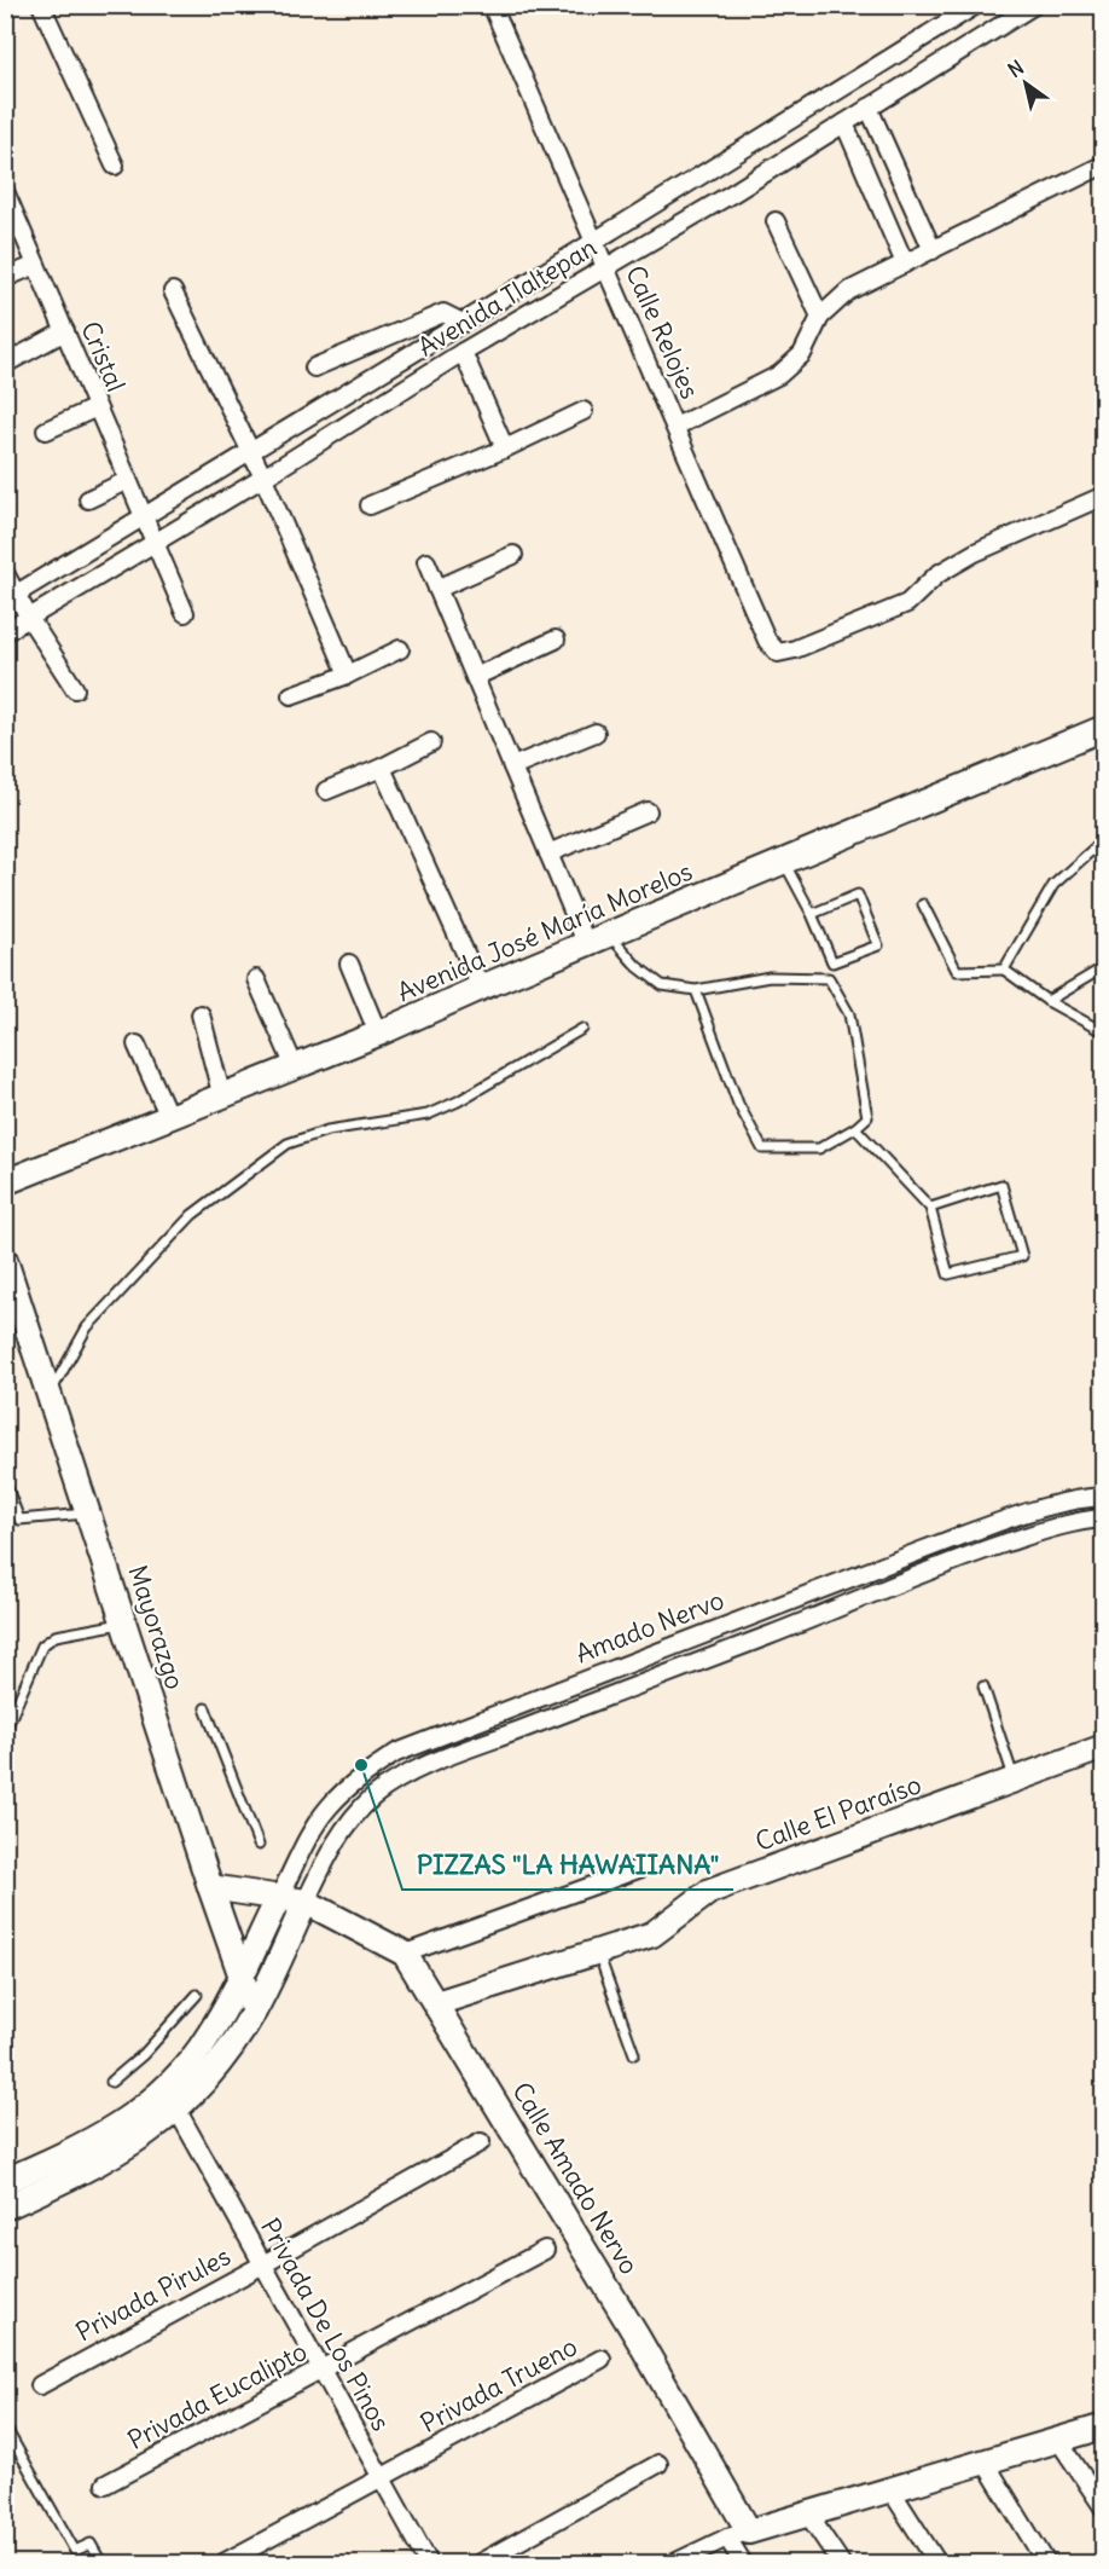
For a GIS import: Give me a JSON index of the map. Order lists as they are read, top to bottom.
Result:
{
  "streets": {
    "main road": [
      "Avenida José María Morelos",
      "Mayorazgo",
      "Calle El Paraíso",
      "Calle Amado Nervo"
    ],
    "street": [
      "Avenida Tlaltepan",
      "Calle Relojes",
      "Cristal",
      "Amado Nervo",
      "Privada Pirules",
      "Privada De Los Pinos",
      "Privada Trueno",
      "Privada Eucalipto"
    ]
  },
  "crossings": [
    ["Avenida Tlaltepan", "Calle Relojes"],
    ["Avenida Tlaltepan", "Cristal"],
    ["Mayorazgo", "Calle Amado Nervo"],
    ["Amado Nervo", "Calle Amado Nervo"],
    ["Calle El Paraíso", "Calle Amado Nervo"],
    ["Privada Pirules", "Privada De Los Pinos"],
    ["Privada De Los Pinos", "Privada Trueno"],
    ["Privada De Los Pinos", "Privada Eucalipto"]
  ],
  "places": ["PIZZAS \"LA HAWAIIANA\""],
  "north": "top left"
}
